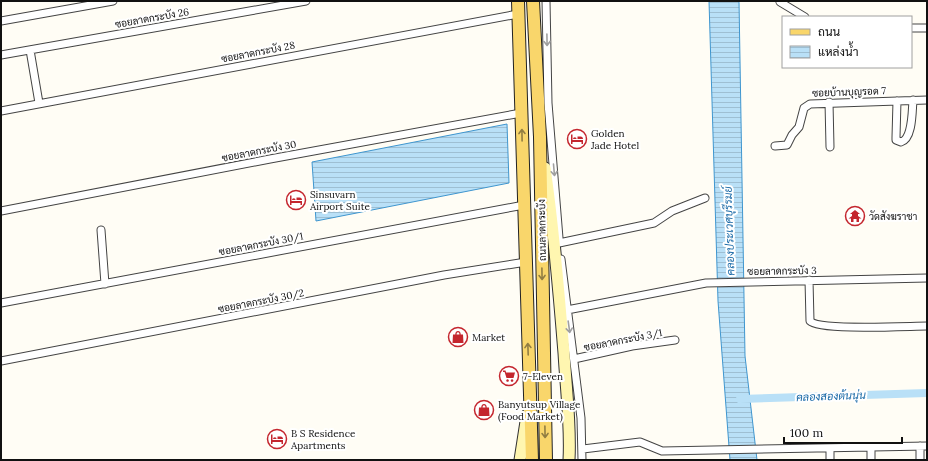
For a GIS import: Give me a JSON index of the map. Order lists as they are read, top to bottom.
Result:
{
  "streets": {
    "main road": ["ถนนลาดกระบัง"],
    "street": [
      "ซอยลาดกระบัง 26",
      "ซอยลาดกระบัง 28",
      "ซอยบ้านบุญรอด 7",
      "ซอยลาดกระบัง 30",
      "ซอยลาดกระบัง 30/1",
      "ซอยลาดกระบัง 3",
      "ซอยลาดกระบัง 30/2",
      "ซอยลาดกระบัง 3/1"
    ]
  },
  "crossings": [
    ["ซอยลาดกระบัง 28", "ถนนลาดกระบัง"],
    ["ซอยลาดกระบัง 30", "ถนนลาดกระบัง"],
    ["ถนนลาดกระบัง", "ซอยลาดกระบัง 30/1"],
    ["ถนนลาดกระบัง", "ซอยลาดกระบัง 30/2"]
  ],
  "water": ["คลองประเวศบุรีรมย์", "คลองสองต้นนุ่น"],
  "places": {
    "hotel": ["Golden Jade Hotel", "Sinsuvarn Airport Suite", "B S Residence Apartments"],
    "temple": ["วัดสังฆราชา"],
    "shop": ["Market", "Banyutsup Village (Food Market)"],
    "supermarket": ["7-Eleven"]
  },
  "legend": ["ถนน", "แหล่งน้ำ"],
  "scale_bar": "100 m"
}
